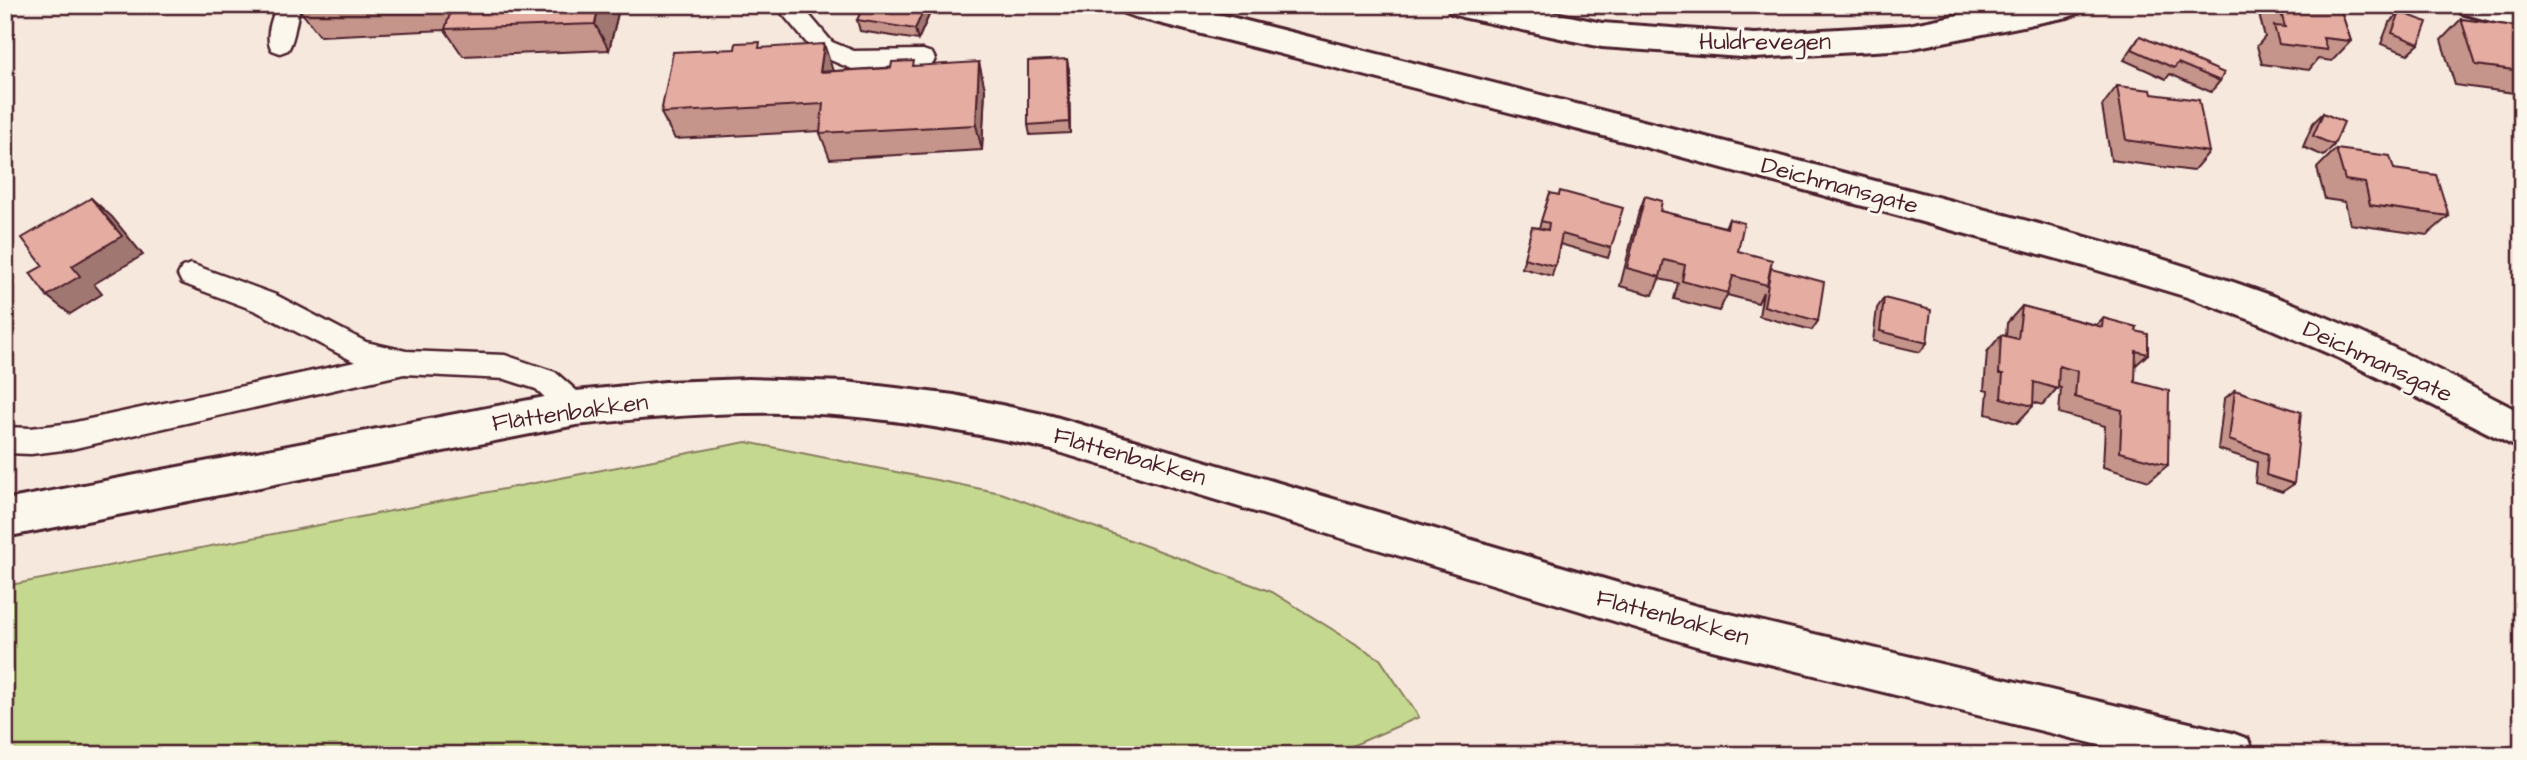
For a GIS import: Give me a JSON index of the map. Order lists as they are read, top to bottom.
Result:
{
  "streets": {
    "street": ["Huldrevegen", "Deichmansgate", "Flåttenbakken"]
  }
}
